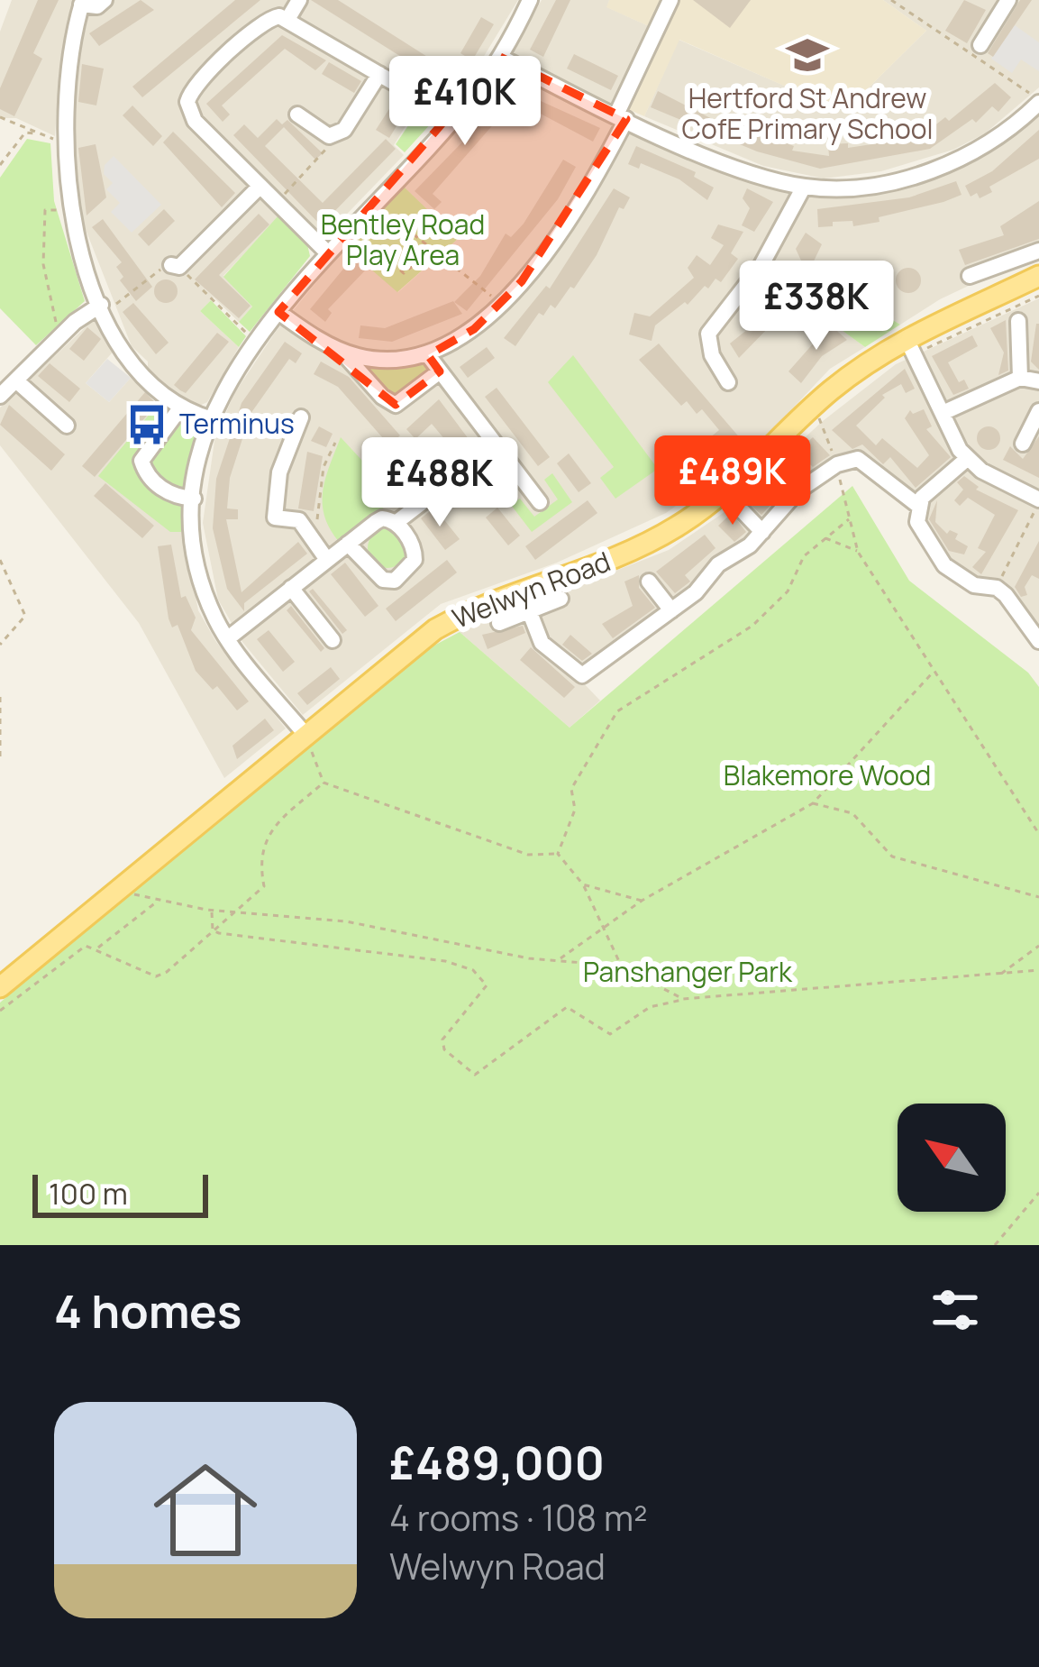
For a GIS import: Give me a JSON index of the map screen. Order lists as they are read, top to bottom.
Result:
{
  "streets": {
    "main road": ["Welwyn Road"]
  },
  "parks": ["Bentley Road Play Area", "Blakemore Wood", "Panshanger Park"],
  "places": {
    "school or university": ["Hertford St Andrew CofE Primary School"],
    "bus stop": ["Terminus"]
  },
  "scale_bar": "100 m",
  "north": "top left",
  "page": {
    "price": [
      "£410K",
      "£338K",
      "£489K",
      "£488K"
    ],
    "scale": "100 m",
    "heading": "4 homes",
    "list": [
      {
        "name": "£489,000",
        "note": "4 rooms · 108 m² · Welwyn Road"
      }
    ]
  }
}
